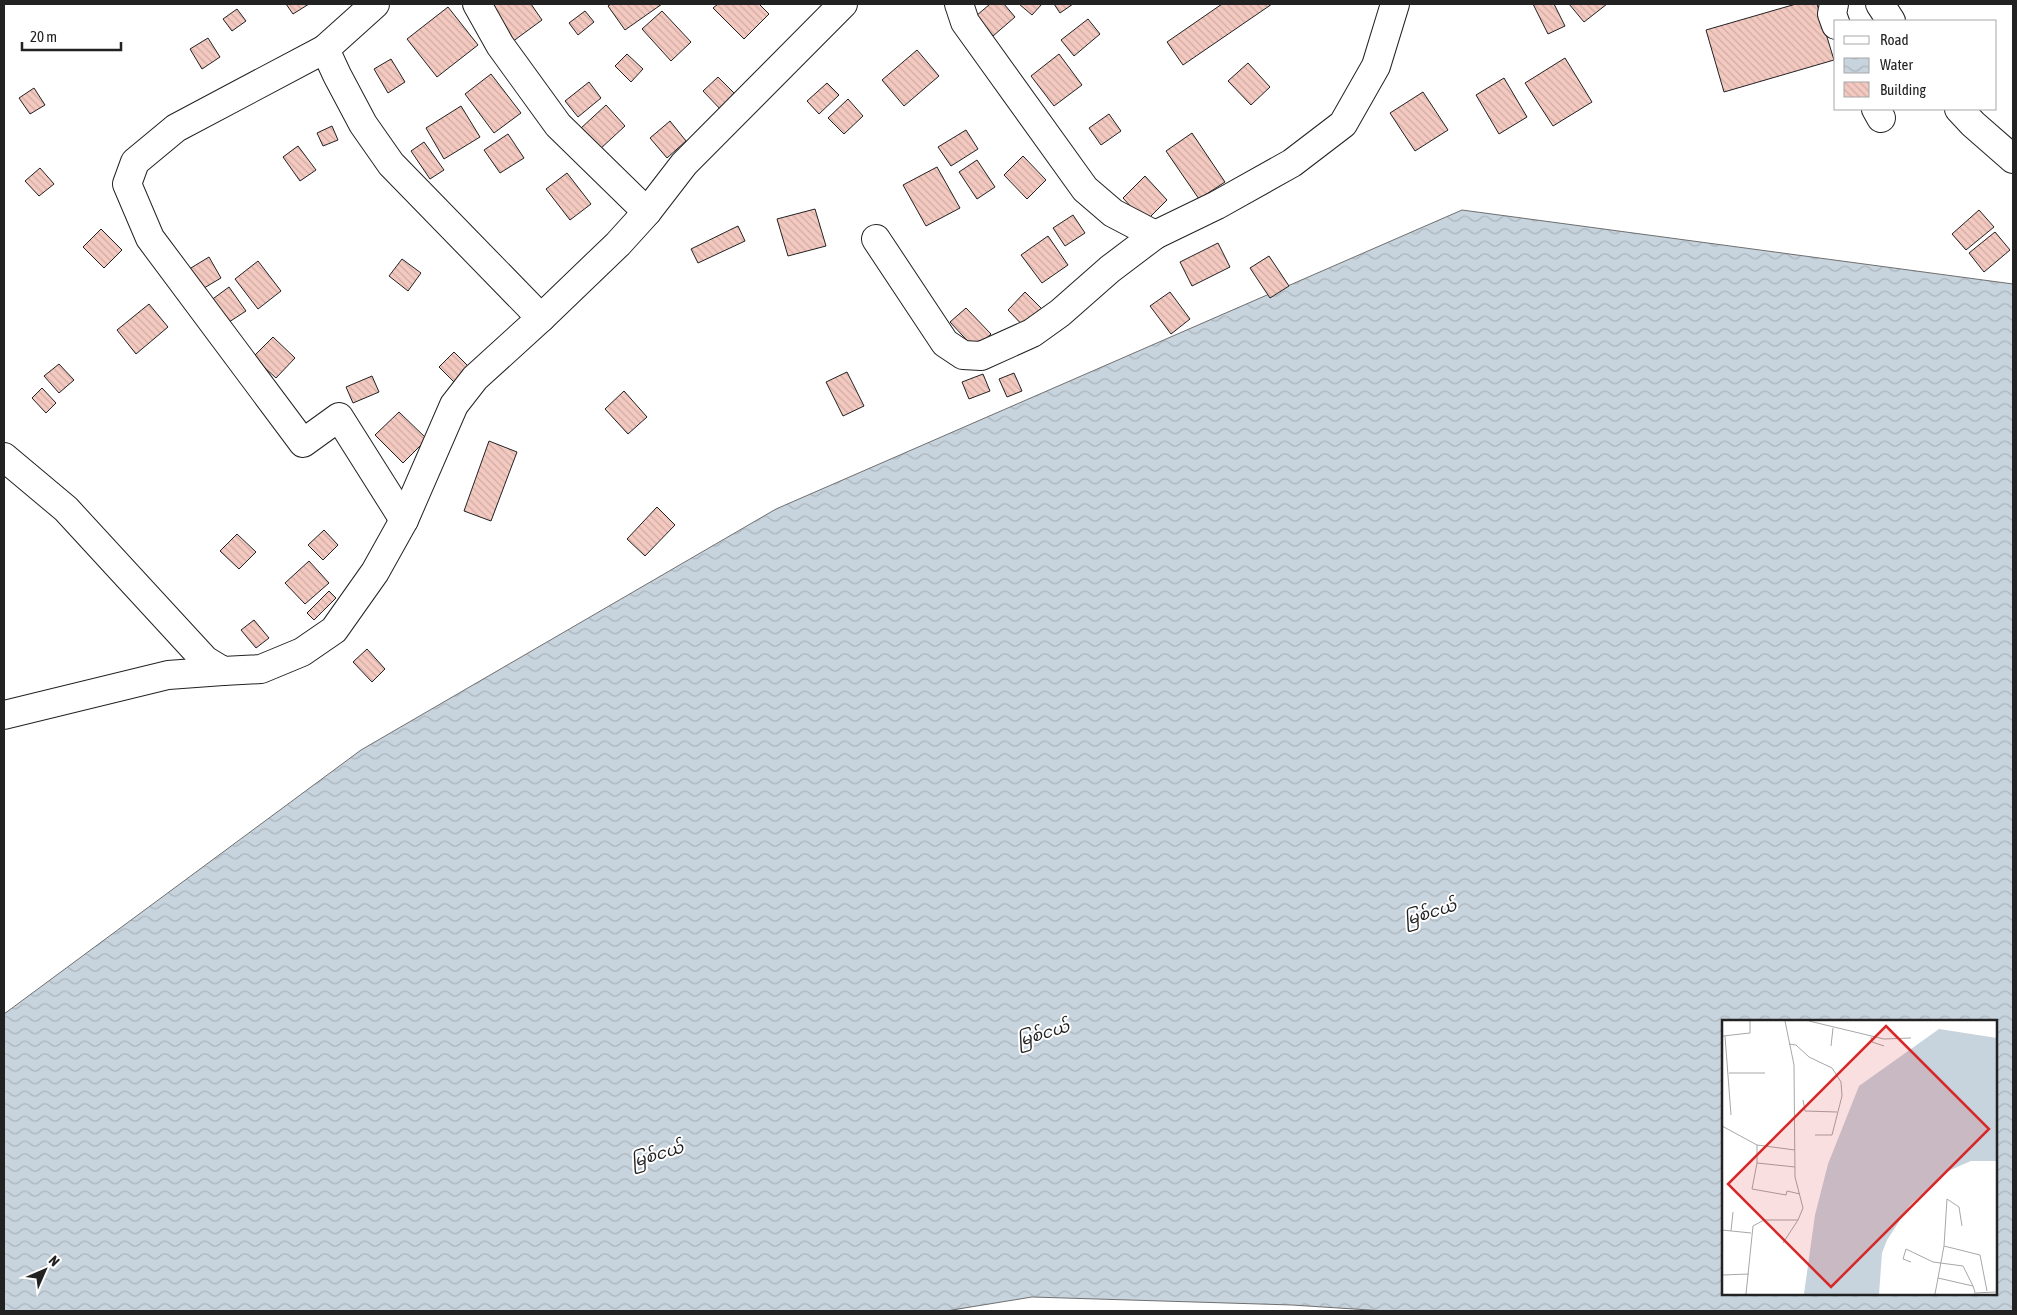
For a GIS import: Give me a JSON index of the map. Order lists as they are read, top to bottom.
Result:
{
  "water": ["မြစ်ငယ်"],
  "legend": ["Road", "Water", "Building"],
  "scale_bar": "20 m",
  "north": "top right"
}
